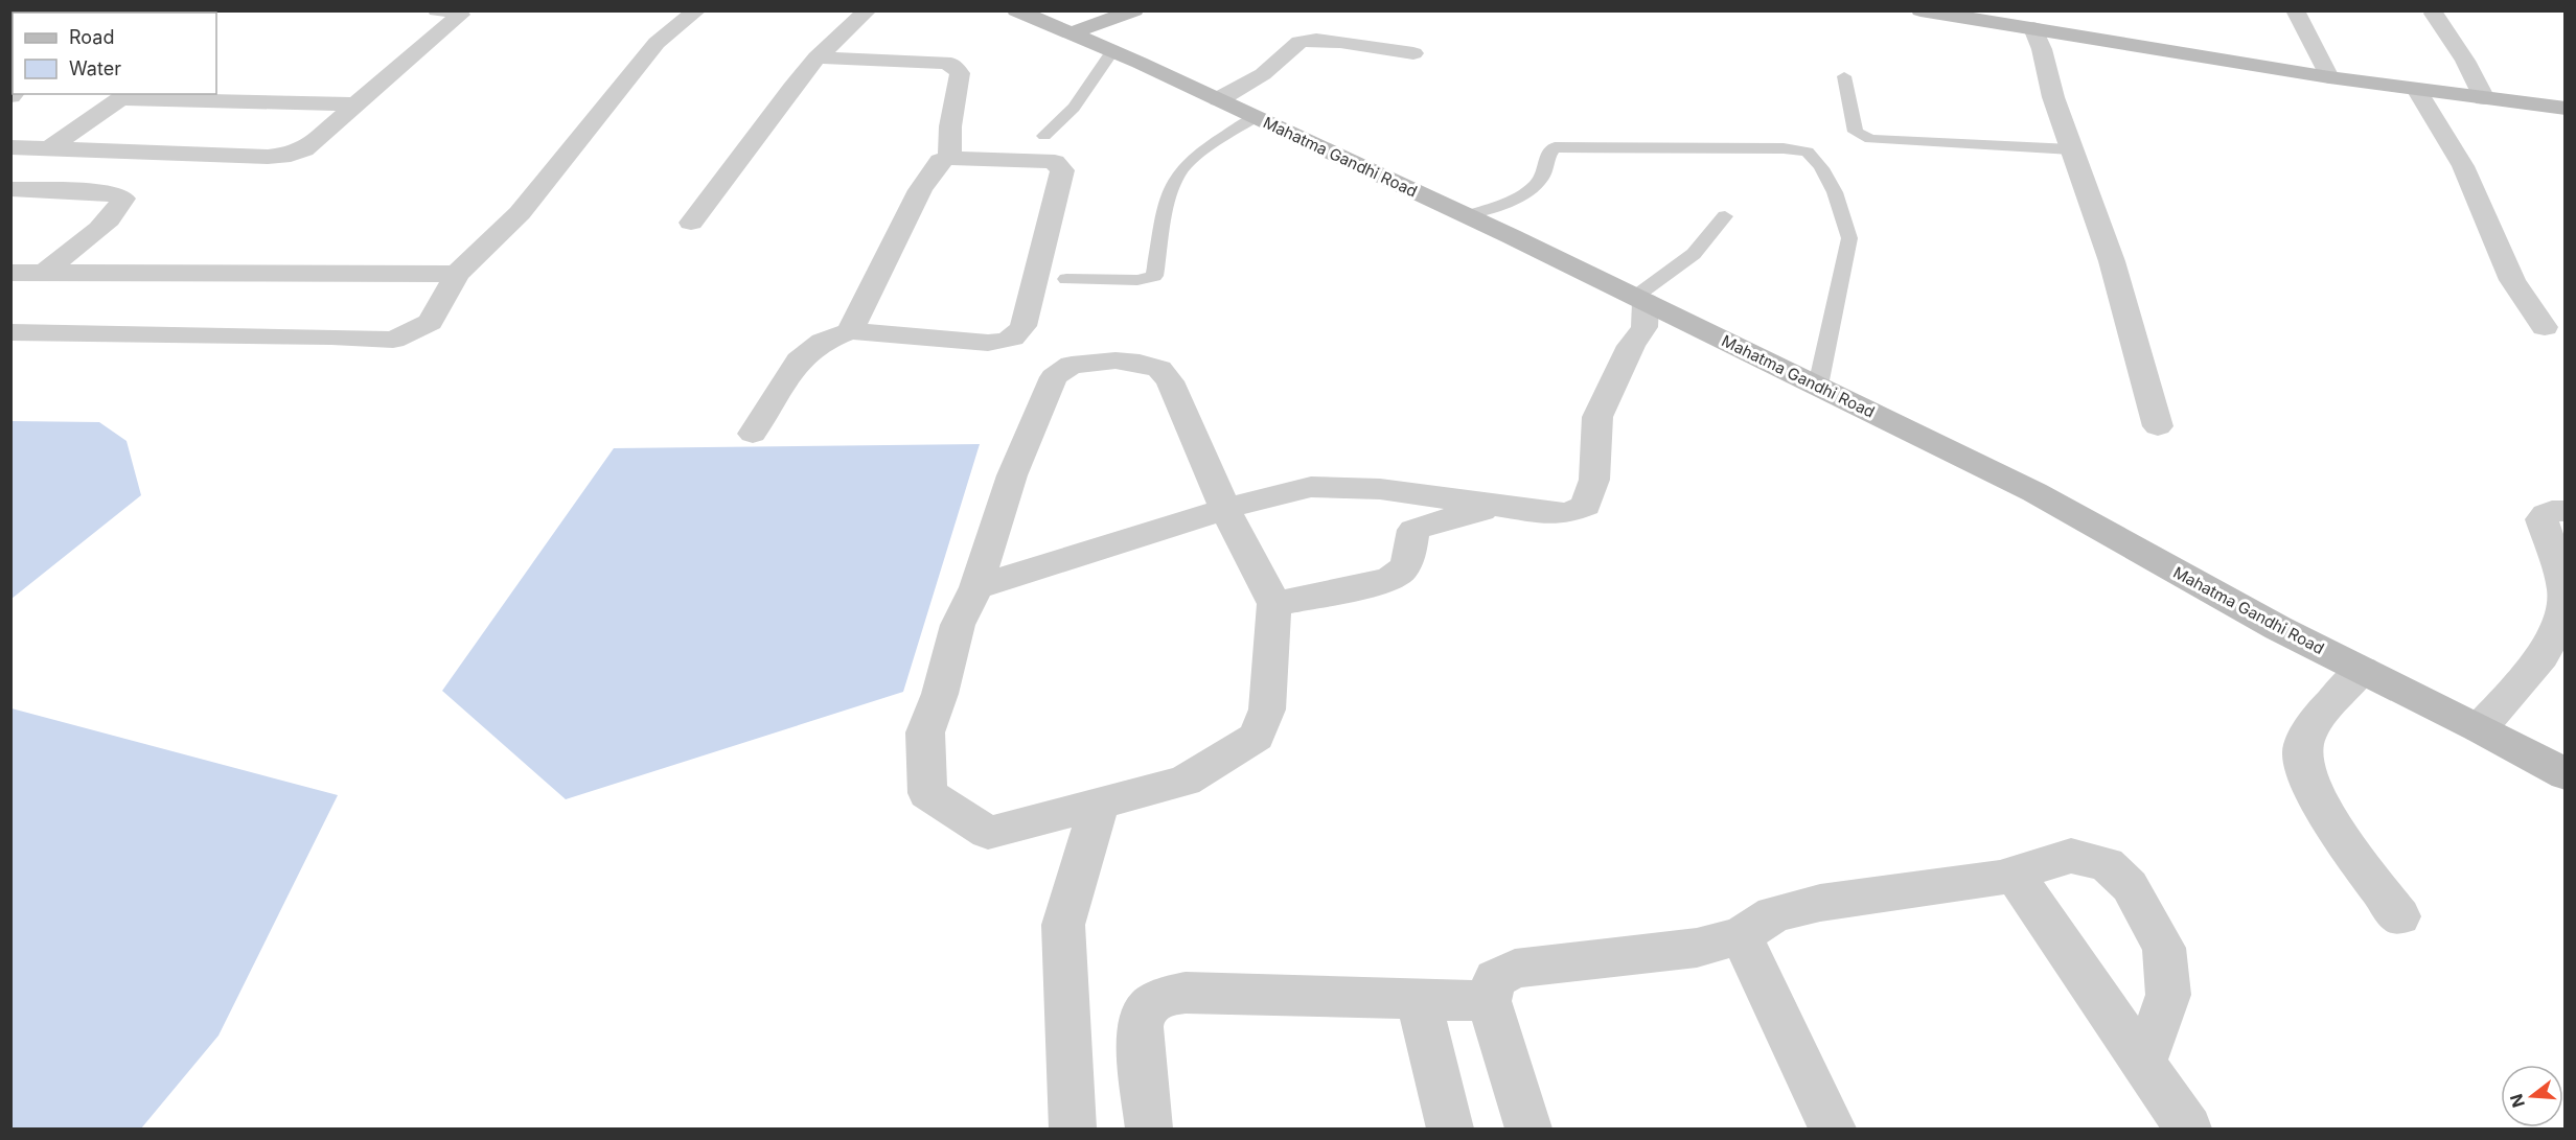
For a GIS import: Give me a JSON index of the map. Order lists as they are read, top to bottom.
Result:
{
  "streets": {
    "main road": ["Mahatma Gandhi Road"]
  },
  "legend": ["Road", "Water"],
  "north": "left"
}
